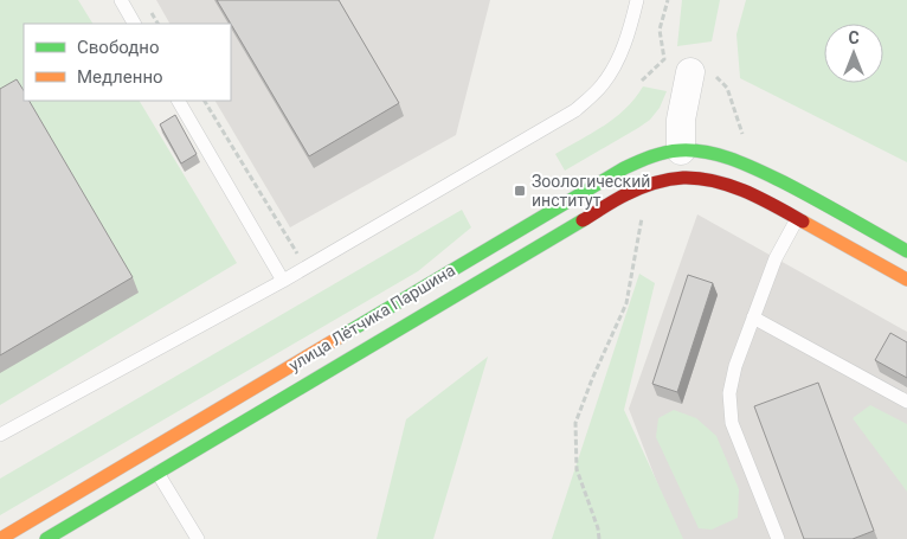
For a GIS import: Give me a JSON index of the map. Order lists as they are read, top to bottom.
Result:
{
  "streets": {
    "street": ["улица Лётчика Паршина"]
  },
  "places": {
    "transit": ["Зоологический институт"]
  },
  "legend": ["Свободно", "Медленно"],
  "north": "top"
}
